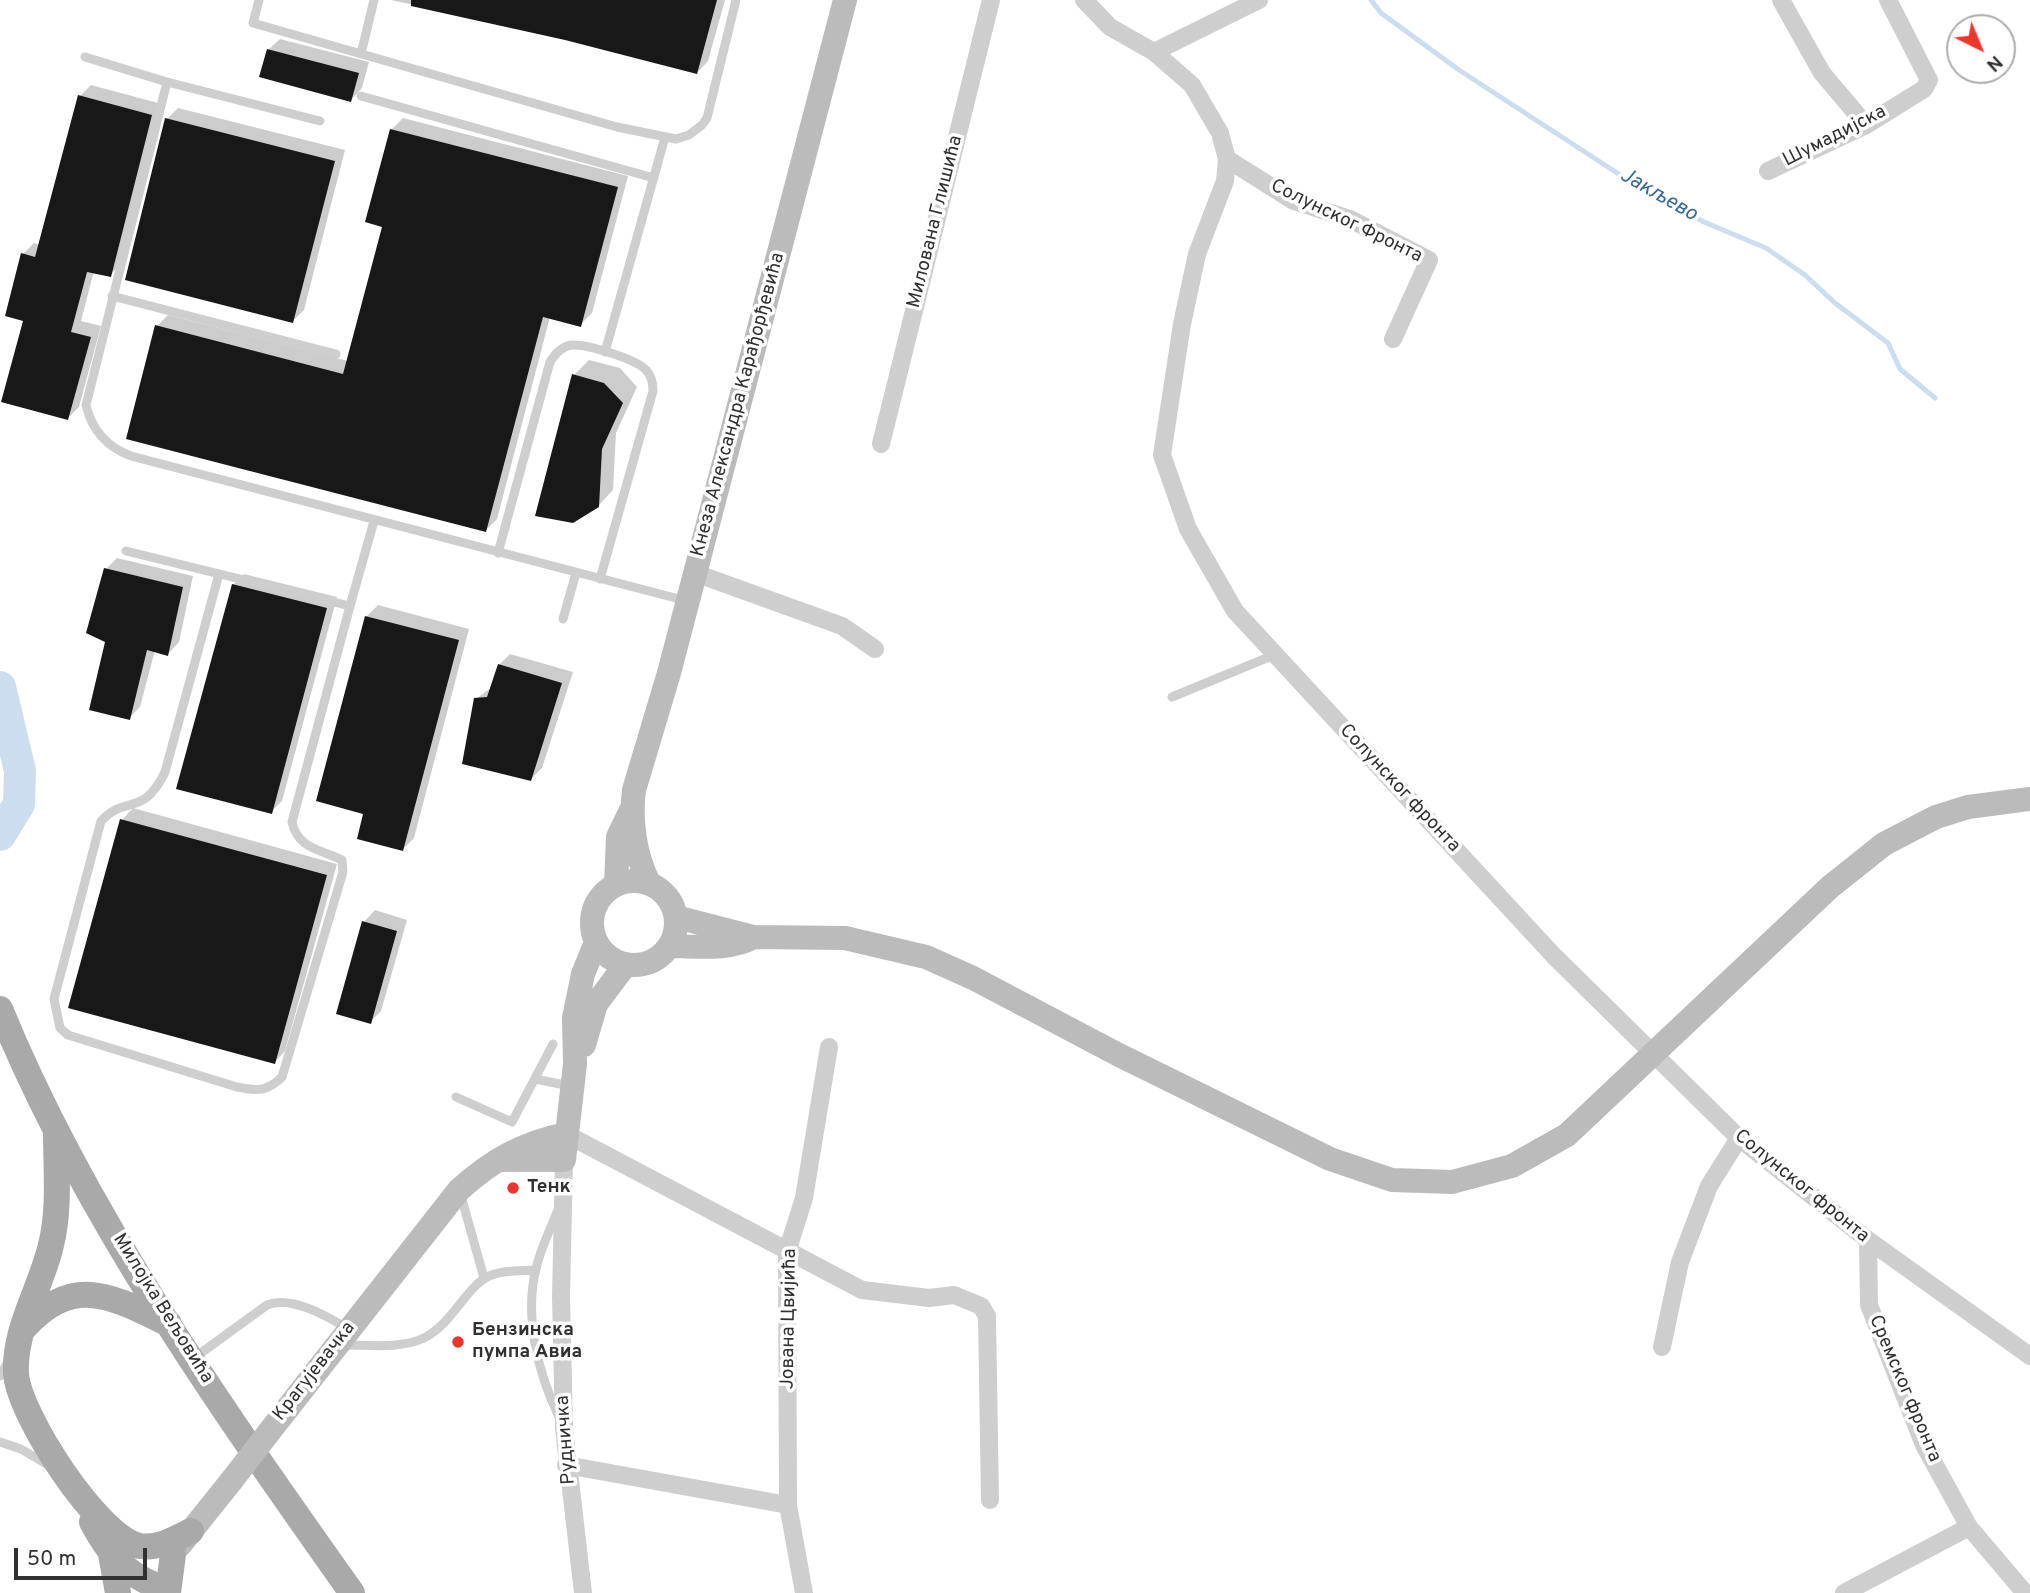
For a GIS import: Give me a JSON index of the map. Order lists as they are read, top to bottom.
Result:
{
  "streets": {
    "main road": ["Кнеза Александра Карађорђевића", "Милојка Вељовића", "Крагујевачка"],
    "street": [
      "Шумадијска",
      "Милована Глишића",
      "Солунског Фронта",
      "Солунског фронта",
      "Јована Цвијића",
      "Сремског фронта",
      "Рудничка"
    ]
  },
  "crossings": [
    ["Солунског Фронта", "Солунског фронта"],
    ["Солунског фронта", "Сремског фронта"]
  ],
  "water": ["Јакљево"],
  "places": ["Тенк", "Бензинска пумпа Авиа"],
  "scale_bar": "50 m",
  "north": "bottom right"
}
